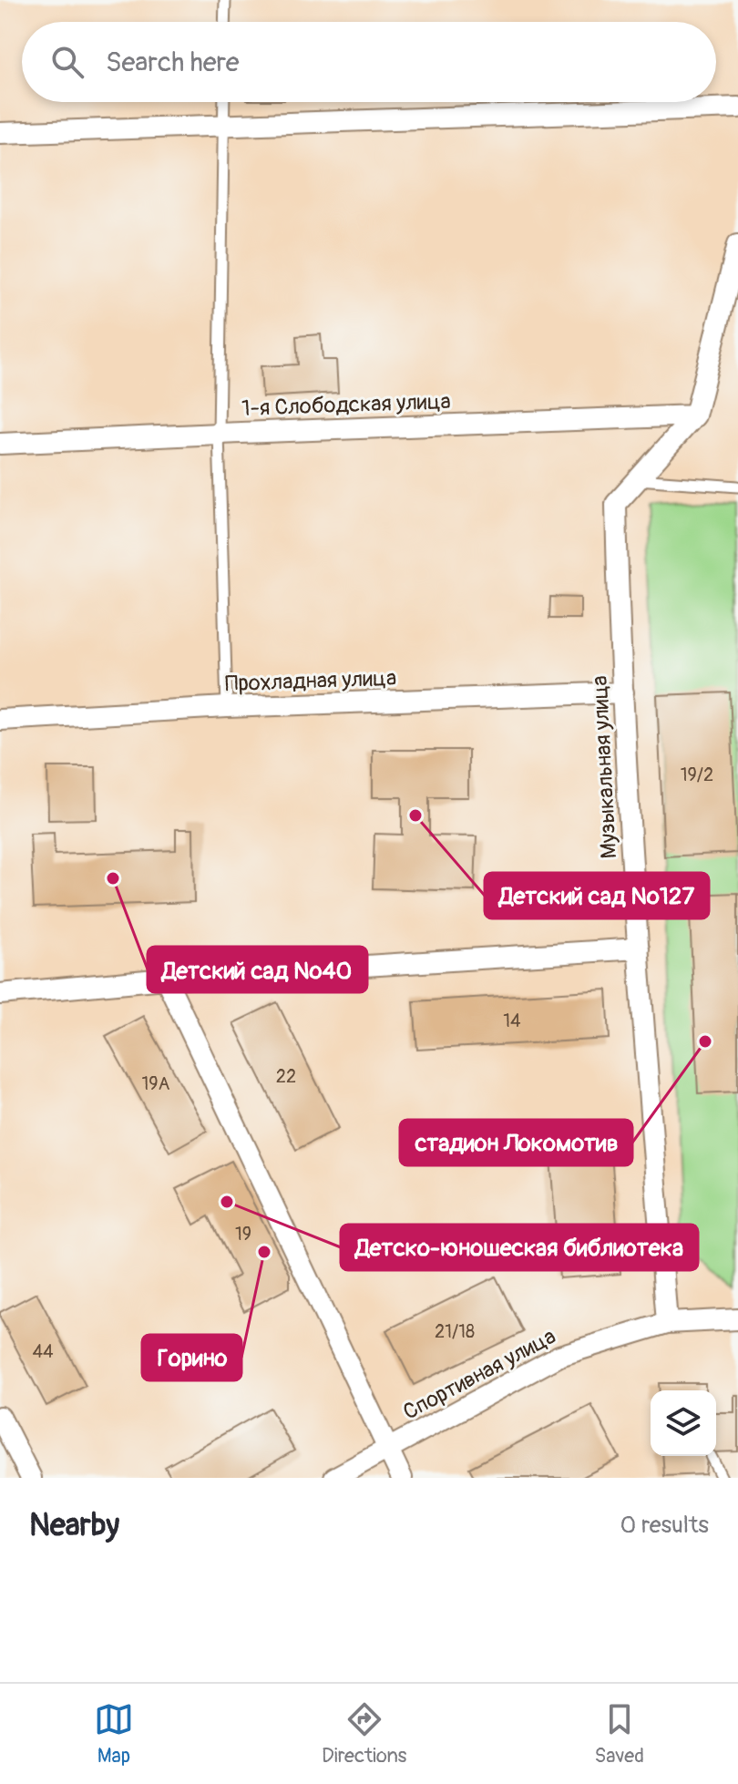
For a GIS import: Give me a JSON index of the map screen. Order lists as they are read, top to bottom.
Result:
{
  "streets": {
    "street": [
      "1-я Слободская улица",
      "Прохладная улица",
      "Музыкальная улица",
      "Спортивная улица"
    ]
  },
  "crossings": [
    ["1-я Слободская улица", "Музыкальная улица"],
    ["Прохладная улица", "Музыкальная улица"],
    ["Музыкальная улица", "Спортивная улица"]
  ],
  "places": [
    "Детский сад №127",
    "Детский сад №40",
    "стадион Локомотив",
    "Детско-юношеская библиотека",
    "Горино"
  ],
  "house_numbers": [
    "19/2",
    "14",
    "22",
    "19А",
    "19",
    "21/18",
    "44"
  ],
  "page": {
    "search": "Search here",
    "heading": ["Nearby", "0 results"],
    "nav": ["Map", "Directions", "Saved"]
  }
}
